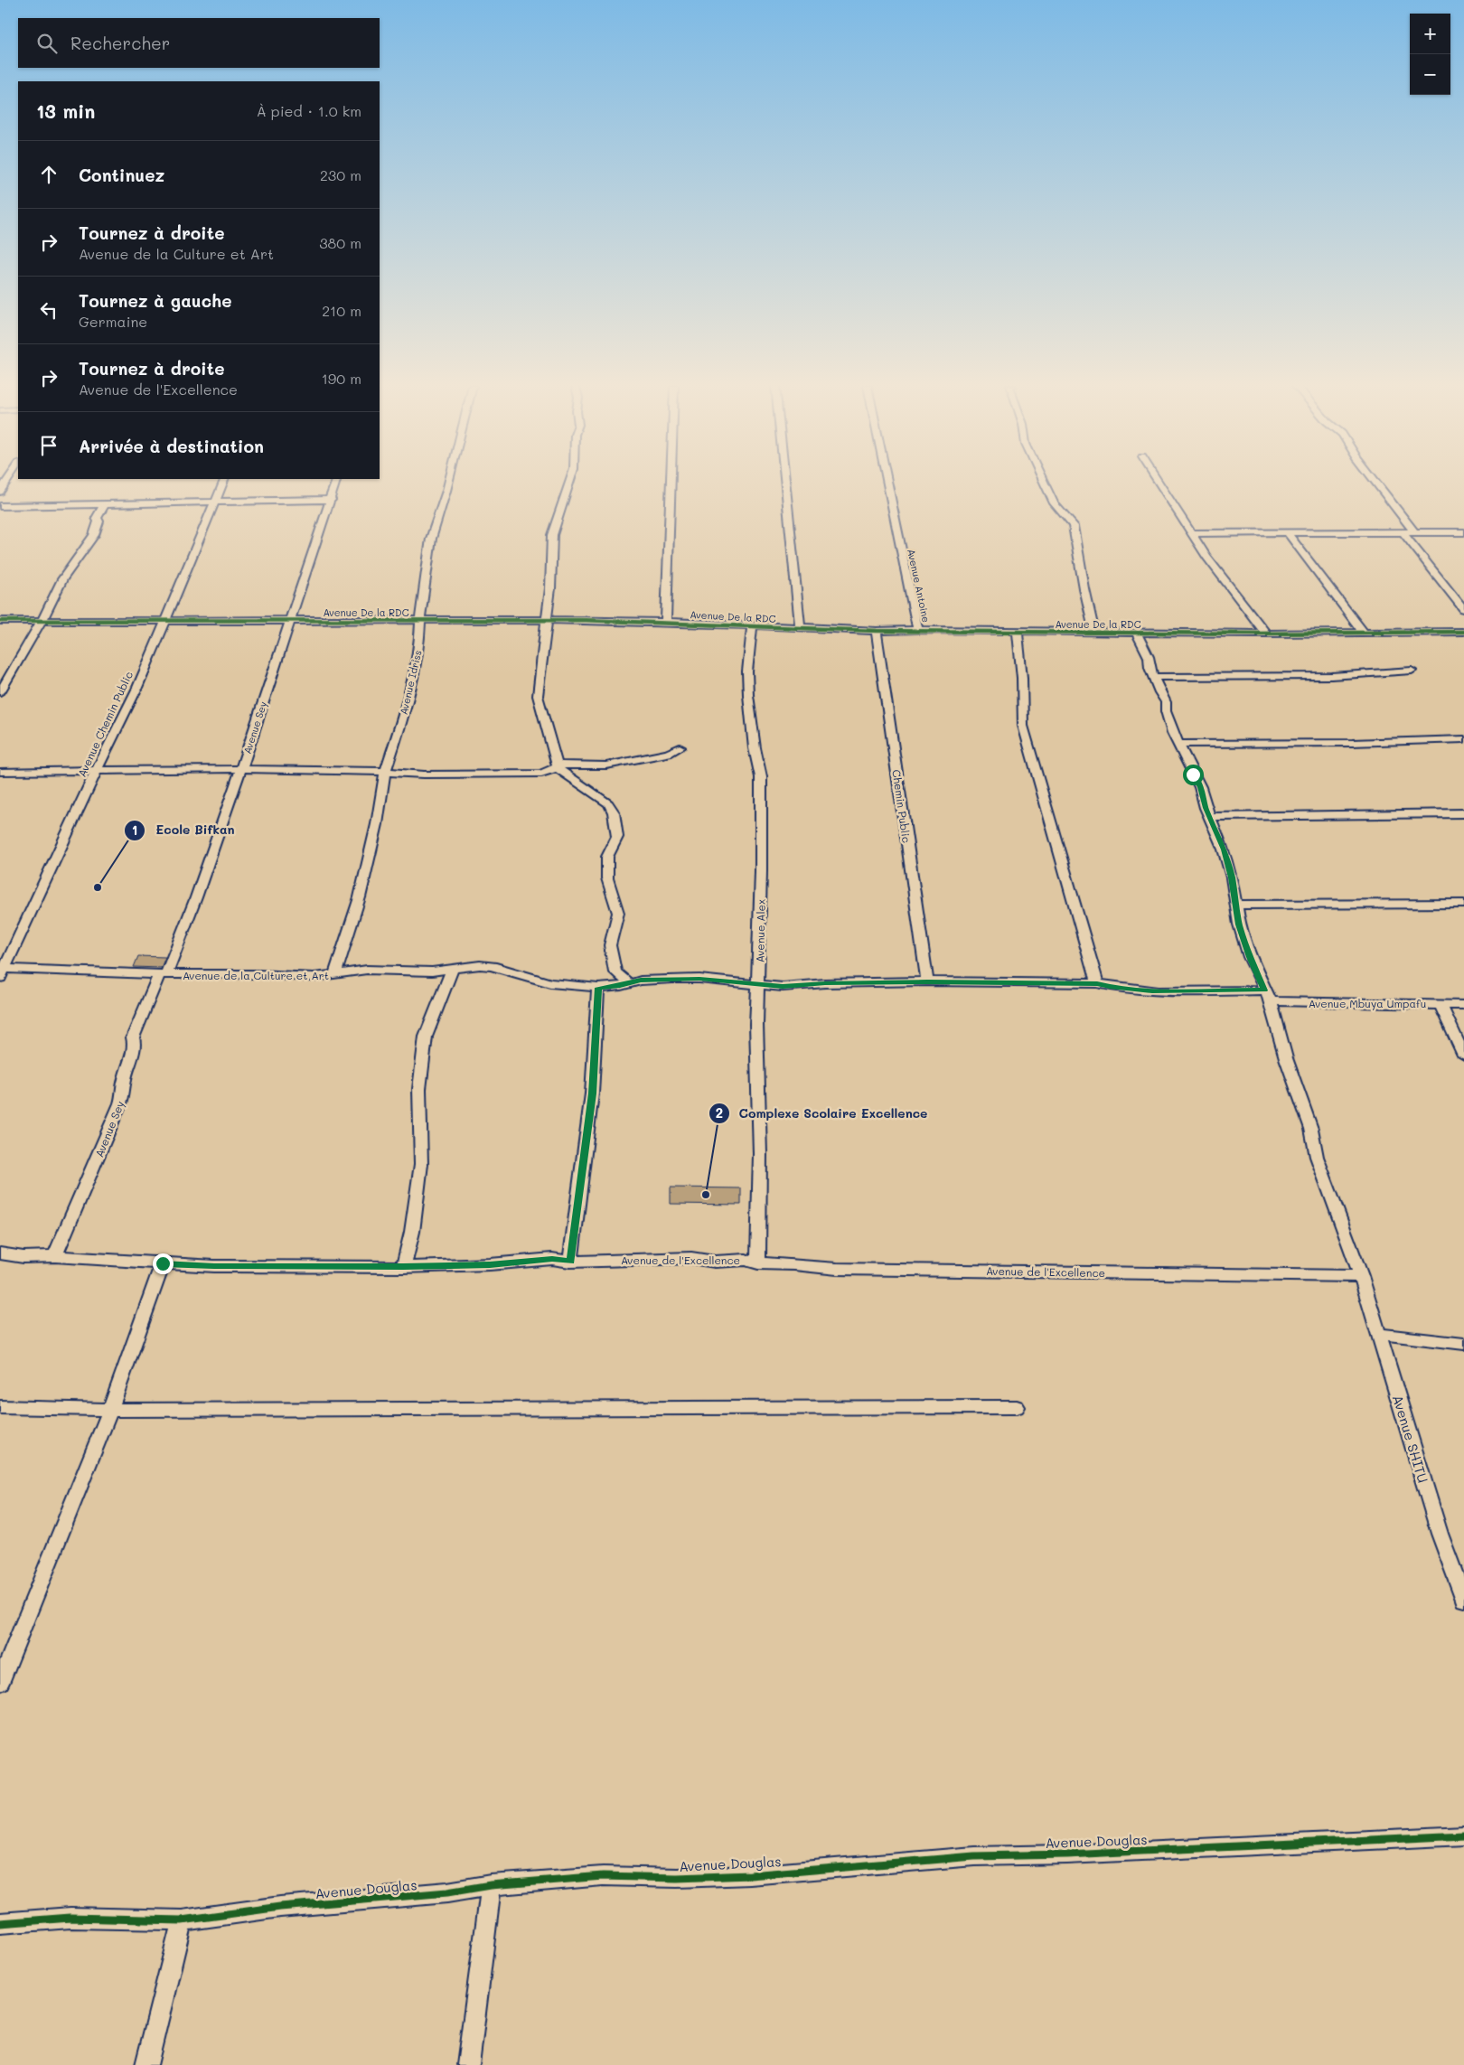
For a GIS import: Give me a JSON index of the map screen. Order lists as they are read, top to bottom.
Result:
{
  "streets": {
    "street": [
      "Avenue Antoine",
      "Avenue De la RDC",
      "Avenue Idriss",
      "Avenue Chemin Public",
      "Avenue Sey",
      "Chemin Public",
      "Avenue Alex",
      "Avenue de la Culture et Art",
      "Avenue Mbuya Umpafu",
      "Avenue de l'Excellence",
      "Avenue SHITU",
      "Avenue Douglas"
    ]
  },
  "crossings": [
    ["Avenue Antoine", "Avenue De la RDC"],
    ["Avenue De la RDC", "Avenue Idriss"],
    ["Avenue De la RDC", "Avenue Chemin Public"],
    ["Avenue De la RDC", "Avenue Sey"],
    ["Avenue De la RDC", "Chemin Public"],
    ["Avenue De la RDC", "Avenue Alex"],
    ["Avenue De la RDC", "Avenue SHITU"],
    ["Avenue Idriss", "Avenue de la Culture et Art"],
    ["Avenue Chemin Public", "Avenue de la Culture et Art"],
    ["Avenue Sey", "Avenue de la Culture et Art"],
    ["Avenue Sey", "Avenue de l'Excellence"],
    ["Chemin Public", "Avenue de la Culture et Art"],
    ["Avenue Alex", "Avenue de la Culture et Art"],
    ["Avenue Alex", "Avenue de l'Excellence"],
    ["Avenue de la Culture et Art", "Avenue Mbuya Umpafu"],
    ["Avenue de la Culture et Art", "Avenue SHITU"],
    ["Avenue Mbuya Umpafu", "Avenue SHITU"],
    ["Avenue de l'Excellence", "Avenue SHITU"]
  ],
  "places": ["Ecole Bifkan", "Complexe Scolaire Excellence"],
  "page": {
    "map_buttons": ["+", "−"],
    "search": "Rechercher",
    "heading": ["13 min", "À pied · 1.0 km"],
    "list": [
      ["Continuez", "230 m"],
      ["Tournez à droite", "Avenue de la Culture et Art", "380 m"],
      ["Tournez à gauche", "Germaine", "210 m"],
      ["Tournez à droite", "Avenue de l'Excellence", "190 m"],
      "Arrivée à destination"
    ]
  }
}
